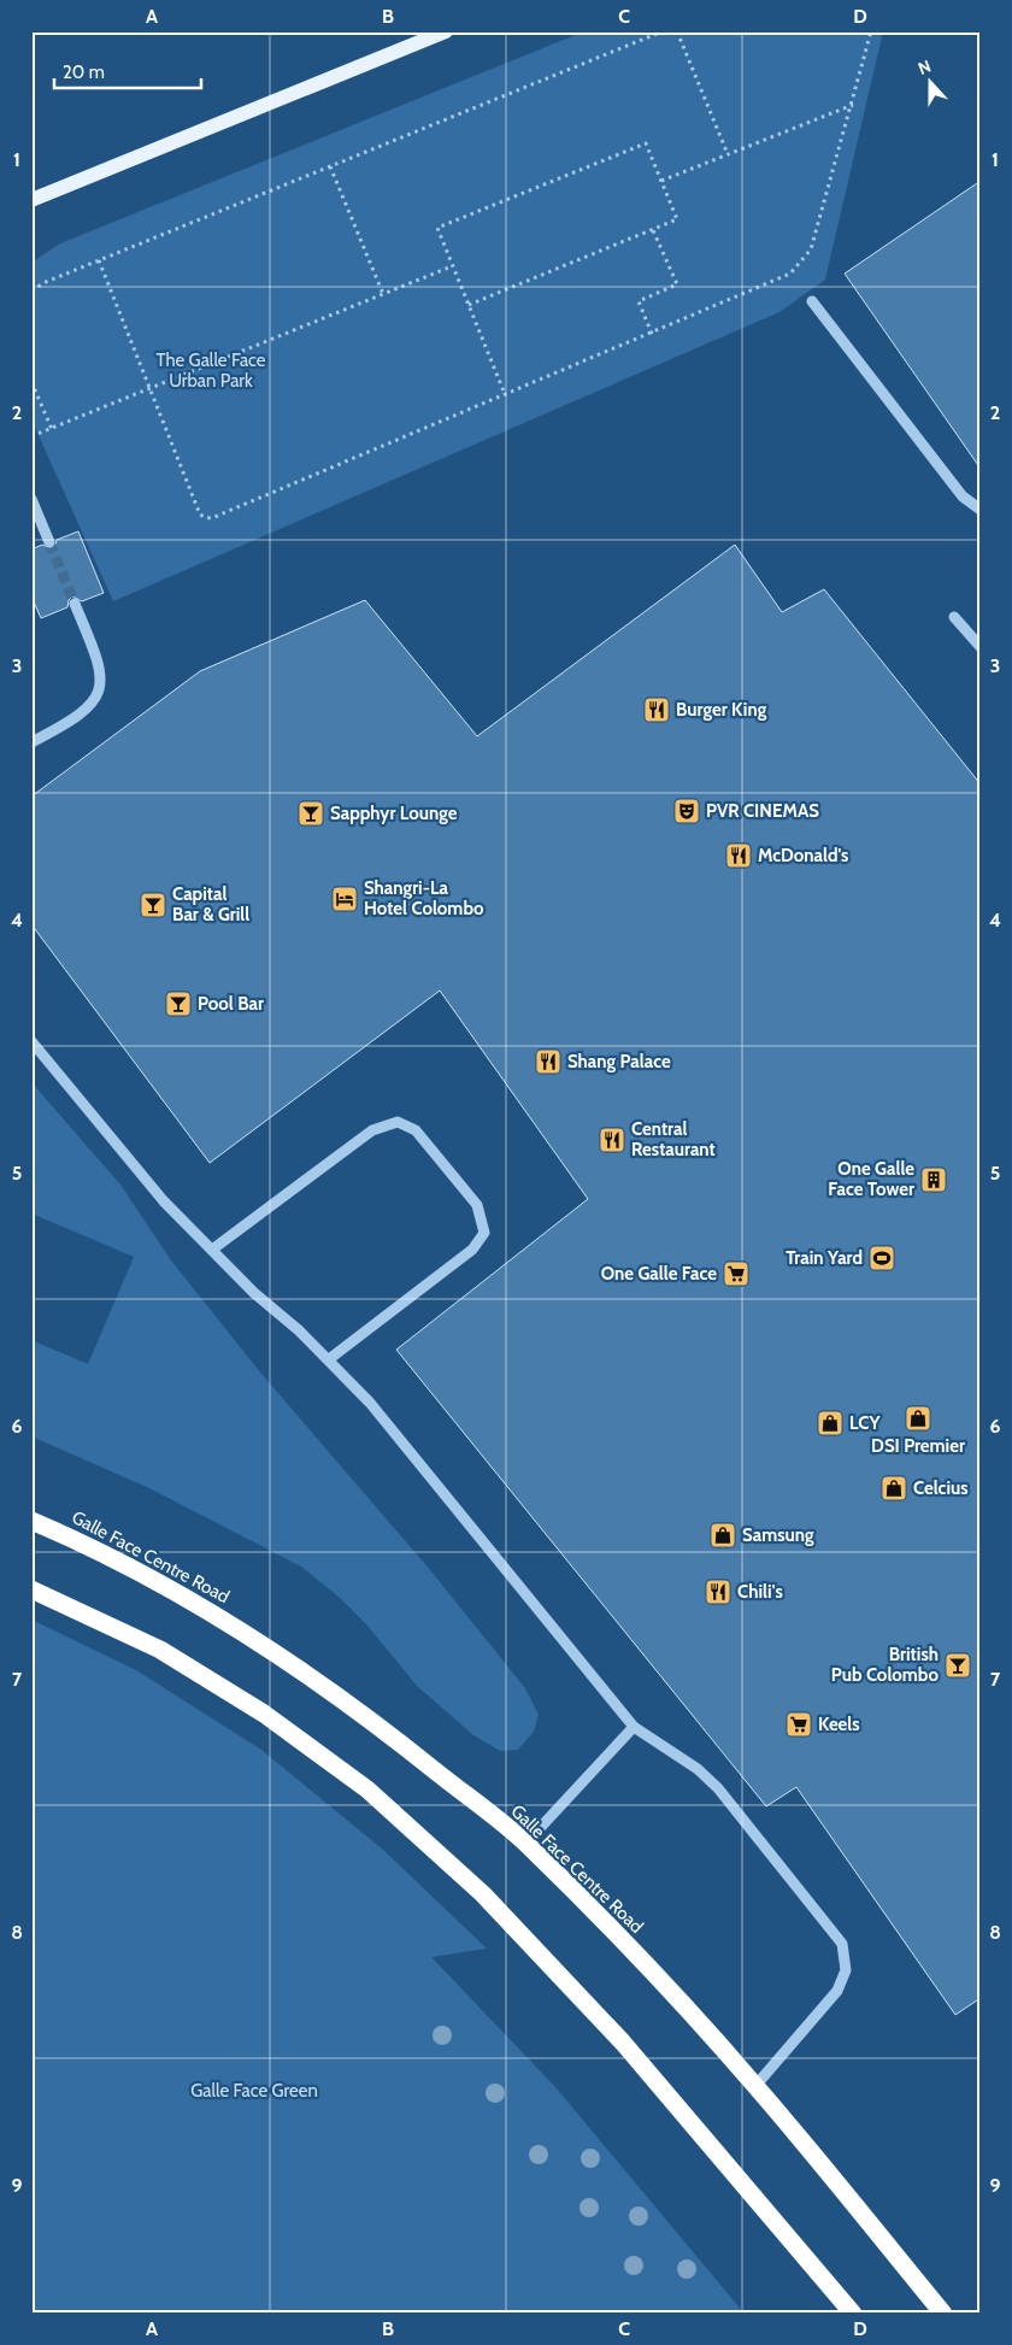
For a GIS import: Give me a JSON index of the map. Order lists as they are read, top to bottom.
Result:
{
  "streets": {
    "highway": ["Galle Face Centre Road"]
  },
  "parks": ["The Galle Face Urban Park", "Galle Face Green"],
  "places": {
    "restaurant": [
      "Burger King",
      "McDonald's",
      "Shang Palace",
      "Central Restaurant",
      "Chili's"
    ],
    "theatre": ["PVR CINEMAS"],
    "bar": [
      "Sapphyr Lounge",
      "Capital Bar & Grill",
      "Pool Bar",
      "British Pub Colombo"
    ],
    "hotel": ["Shangri-La Hotel Colombo"],
    "building": ["One Galle Face Tower"],
    "sports": ["Train Yard"],
    "supermarket": ["One Galle Face", "Keels"],
    "shop": [
      "DSI Premier",
      "LCY",
      "Celcius",
      "Samsung"
    ]
  },
  "scale_bar": "20 m",
  "north": "top",
  "grid": {
    "columns": [
      "A",
      "B",
      "C",
      "D"
    ],
    "rows": [
      "1",
      "2",
      "3",
      "4",
      "5",
      "6",
      "7",
      "8",
      "9"
    ]
  }
}
